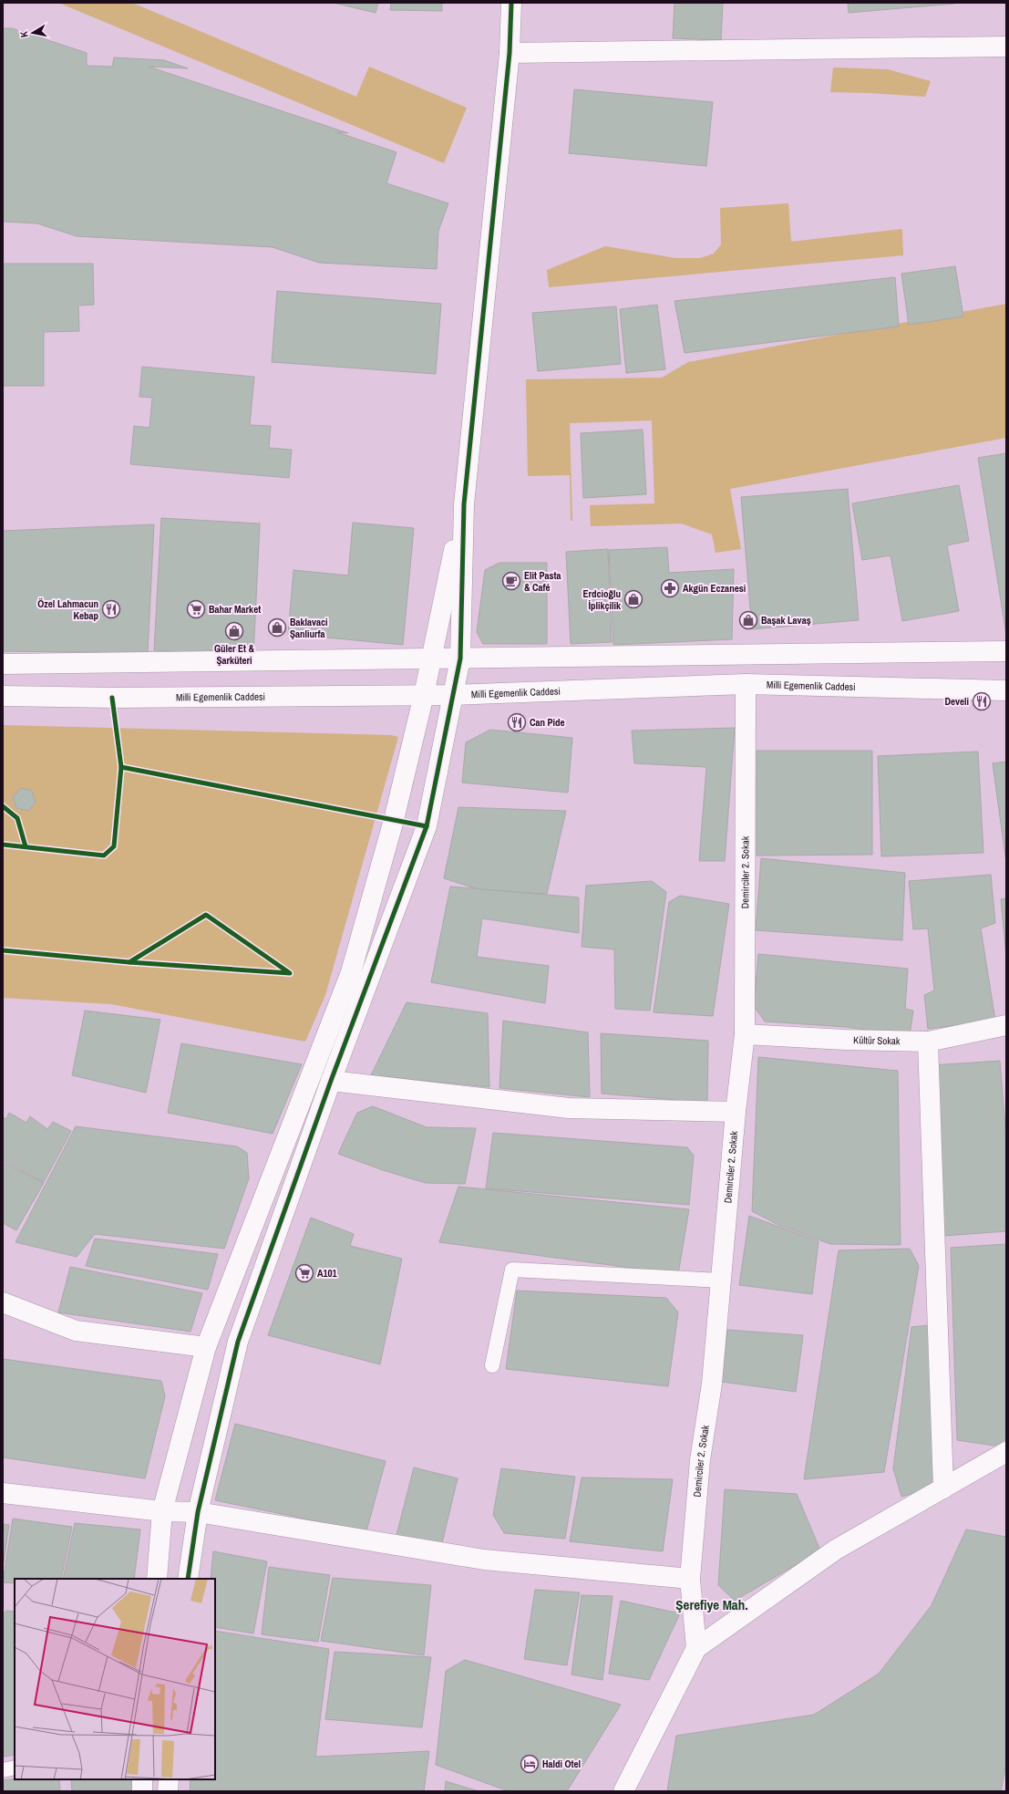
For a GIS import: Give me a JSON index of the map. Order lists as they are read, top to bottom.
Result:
{
  "streets": {
    "street": ["Milli Egemenlik Caddesi", "Demirciler 2. Sokak", "Kültür Sokak"]
  },
  "crossings": [
    ["Milli Egemenlik Caddesi", "Demirciler 2. Sokak"],
    ["Demirciler 2. Sokak", "Kültür Sokak"]
  ],
  "districts": ["Şerefiye Mah."],
  "places": {
    "cafe": ["Elit Pasta & Café"],
    "pharmacy": ["Akgün Eczanesi"],
    "shop": [
      "Erdcioğlu İplikçilik",
      "Başak Lavaş",
      "Baklavaci Şanliurfa",
      "Güler Et & Şarküteri"
    ],
    "restaurant": ["Özel Lahmacun Kebap", "Develi", "Can Pide"],
    "supermarket": ["Bahar Market", "A101"],
    "hotel": ["Haldi Otel"]
  },
  "north": "left"
}
